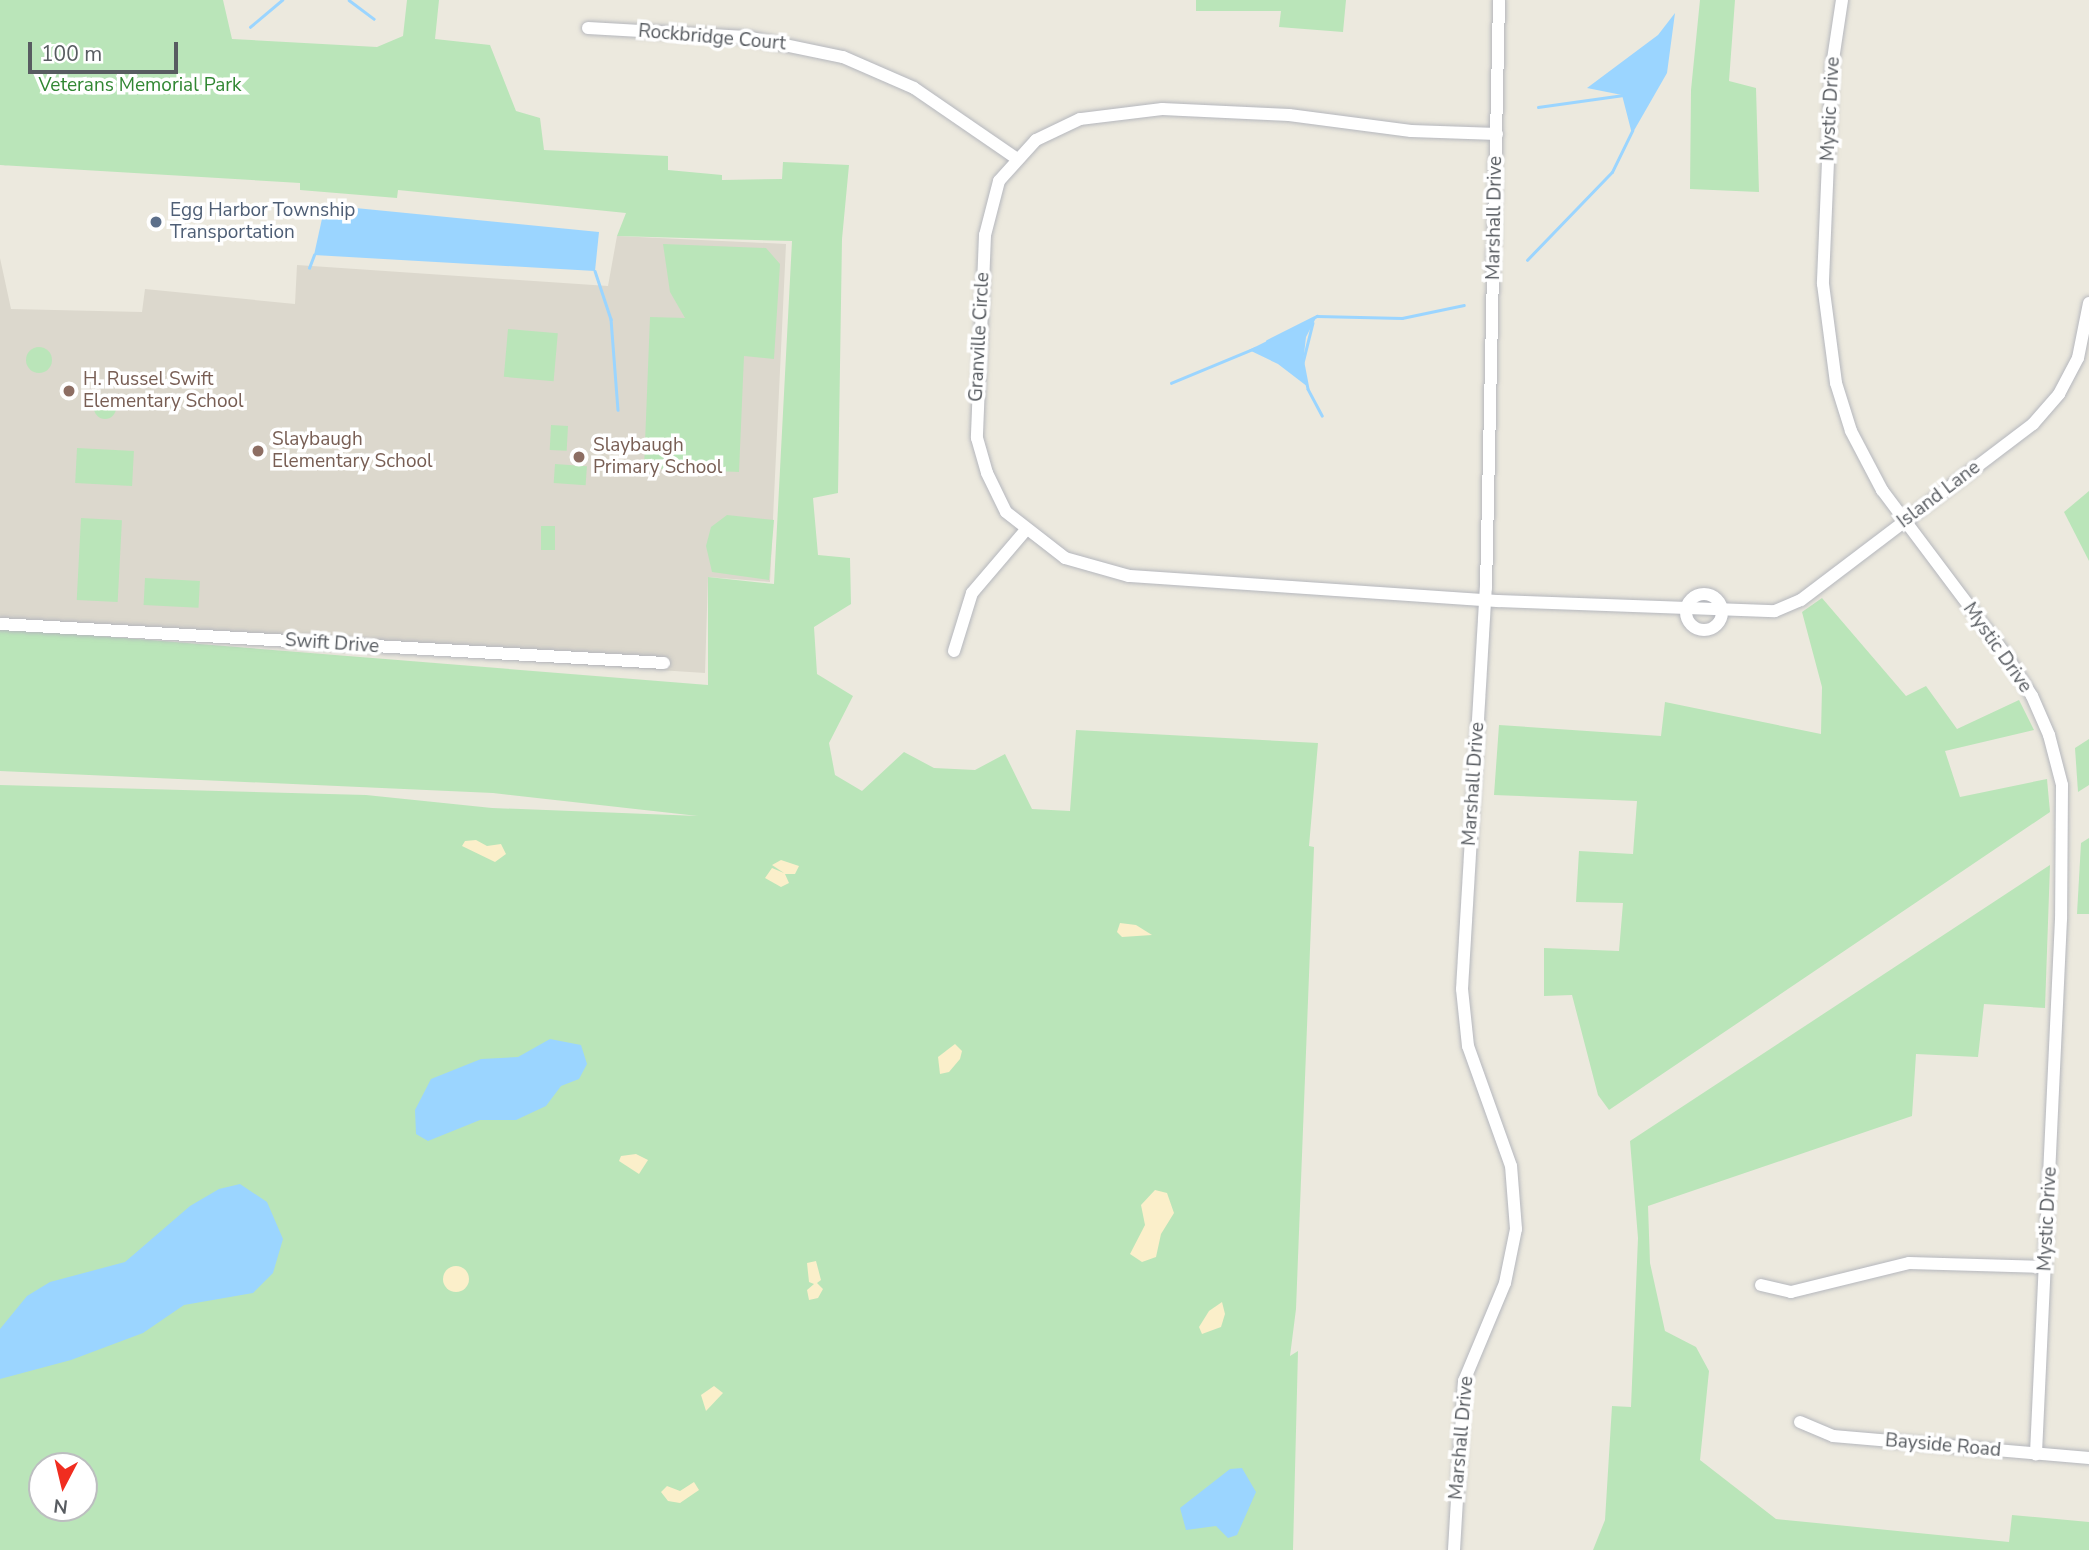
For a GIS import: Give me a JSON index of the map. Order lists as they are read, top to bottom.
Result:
{
  "streets": {
    "street": [
      "Rockbridge Court",
      "Mystic Drive",
      "Marshall Drive",
      "Granville Circle",
      "Island Lane",
      "Swift Drive",
      "Bayside Road"
    ]
  },
  "crossings": [
    ["Rockbridge Court", "Granville Circle"],
    ["Mystic Drive", "Island Lane"],
    ["Mystic Drive", "Bayside Road"],
    ["Marshall Drive", "Granville Circle"]
  ],
  "parks": ["Veterans Memorial Park"],
  "places": [
    "Egg Harbor Township Transportation",
    "H. Russel Swift Elementary School",
    "Slaybaugh Elementary School",
    "Slaybaugh Primary School"
  ],
  "scale_bar": "100 m",
  "north": "bottom"
}
